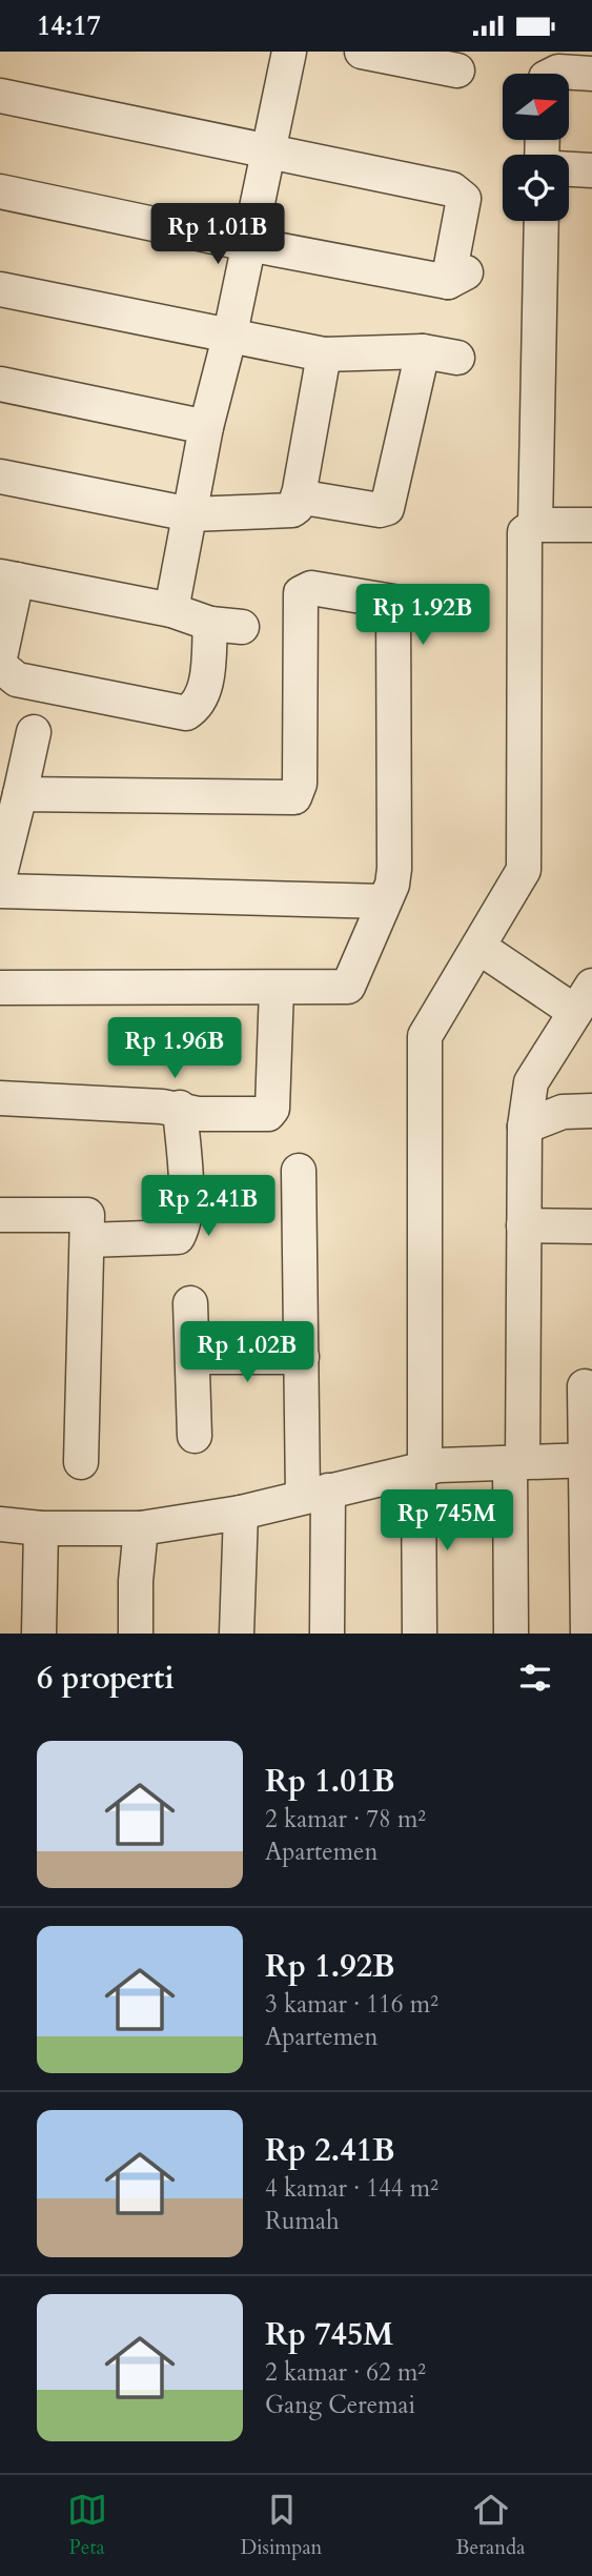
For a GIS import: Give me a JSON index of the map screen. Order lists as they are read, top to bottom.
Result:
{
  "north": "right",
  "page": {
    "status": "14:17",
    "price": [
      "Rp 1.01B",
      "Rp 1.92B",
      "Rp 1.96B",
      "Rp 2.41B",
      "Rp 1.02B",
      "Rp 745M"
    ],
    "heading": "6 properti",
    "list": [
      {
        "name": "Rp 1.01B",
        "note": "2 kamar · 78 m² · Apartemen"
      },
      {
        "name": "Rp 1.92B",
        "note": "3 kamar · 116 m² · Apartemen"
      },
      {
        "name": "Rp 2.41B",
        "note": "4 kamar · 144 m² · Rumah"
      },
      {
        "name": "Rp 745M",
        "note": "2 kamar · 62 m² · Gang Ceremai"
      }
    ],
    "tabs": ["Peta", "Disimpan", "Beranda"]
  }
}
